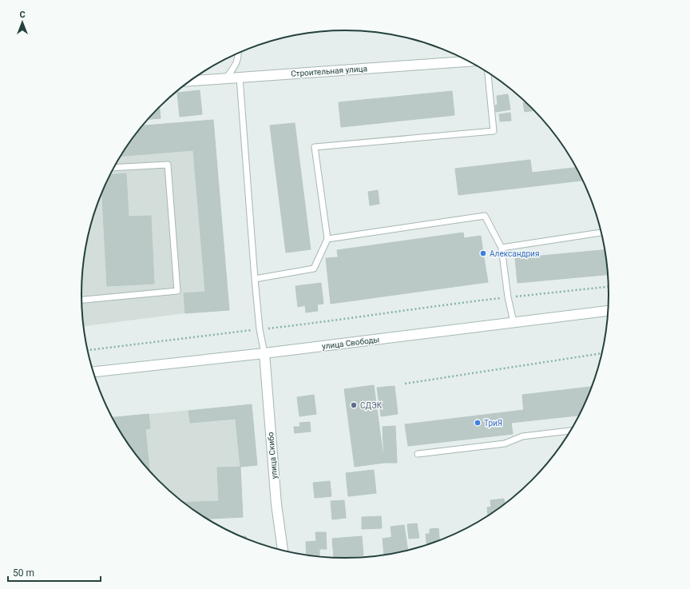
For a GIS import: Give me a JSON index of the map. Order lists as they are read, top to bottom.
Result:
{
  "streets": {
    "main road": ["Строительная улица", "улица Свободы", "улица Скибо"]
  },
  "crossings": [
    ["улица Свободы", "улица Скибо"]
  ],
  "places": ["Александрия", "СДЭК", "ТриЯ"],
  "scale_bar": "50 m",
  "north": "top"
}
